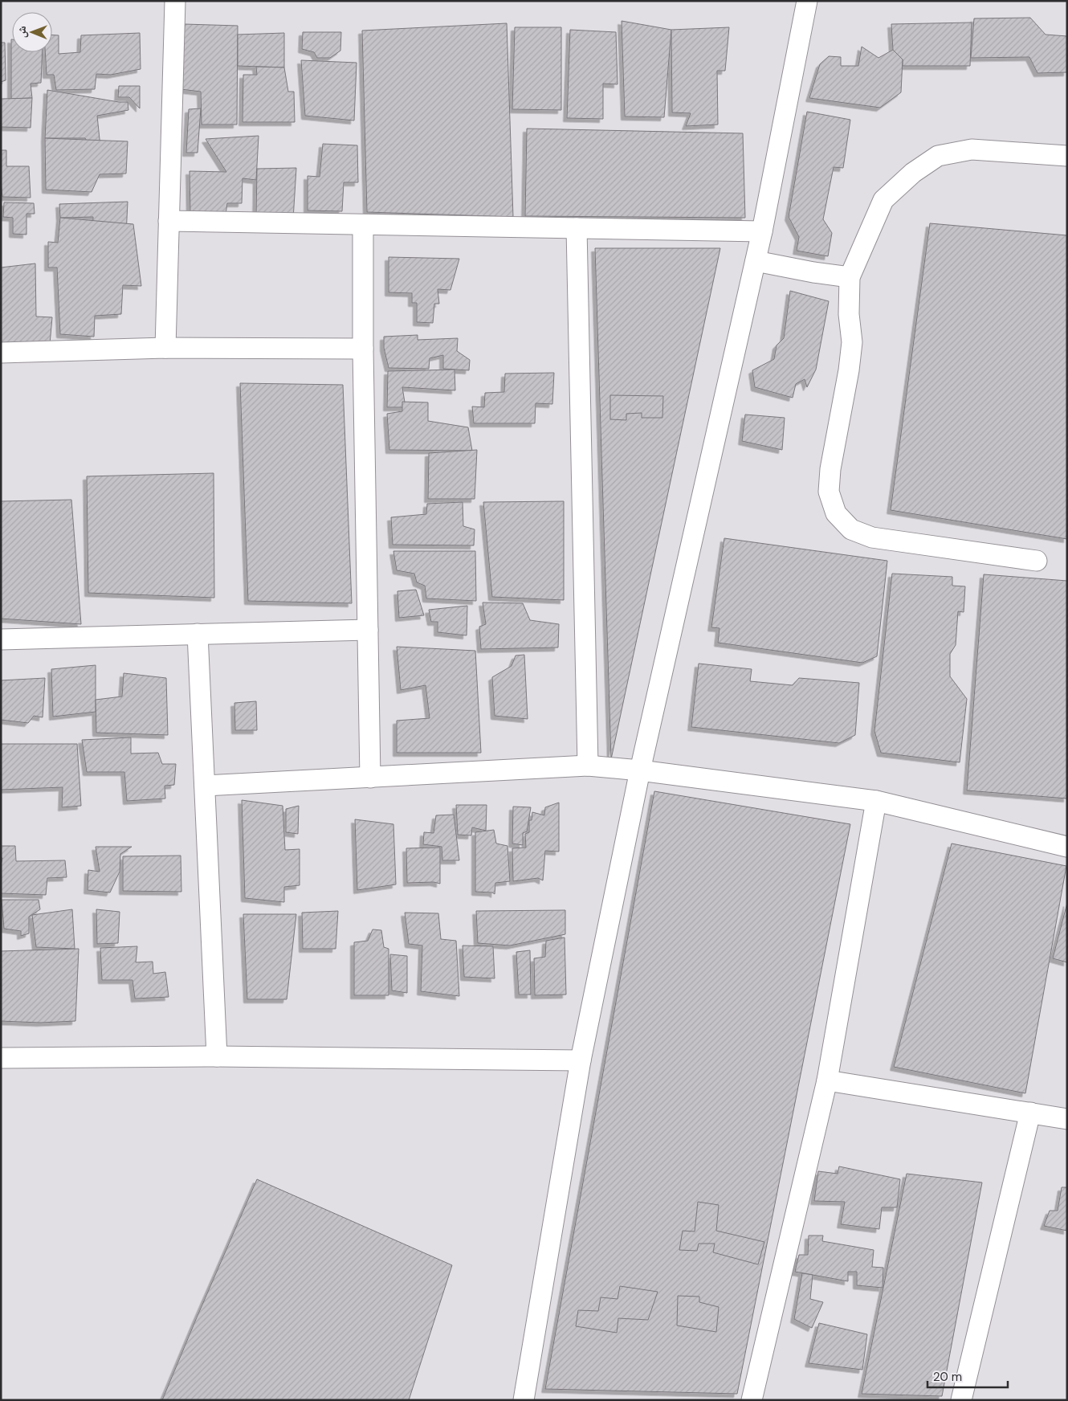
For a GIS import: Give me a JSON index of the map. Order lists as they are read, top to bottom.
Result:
{
  "scale_bar": "20 m",
  "north": "left"
}
